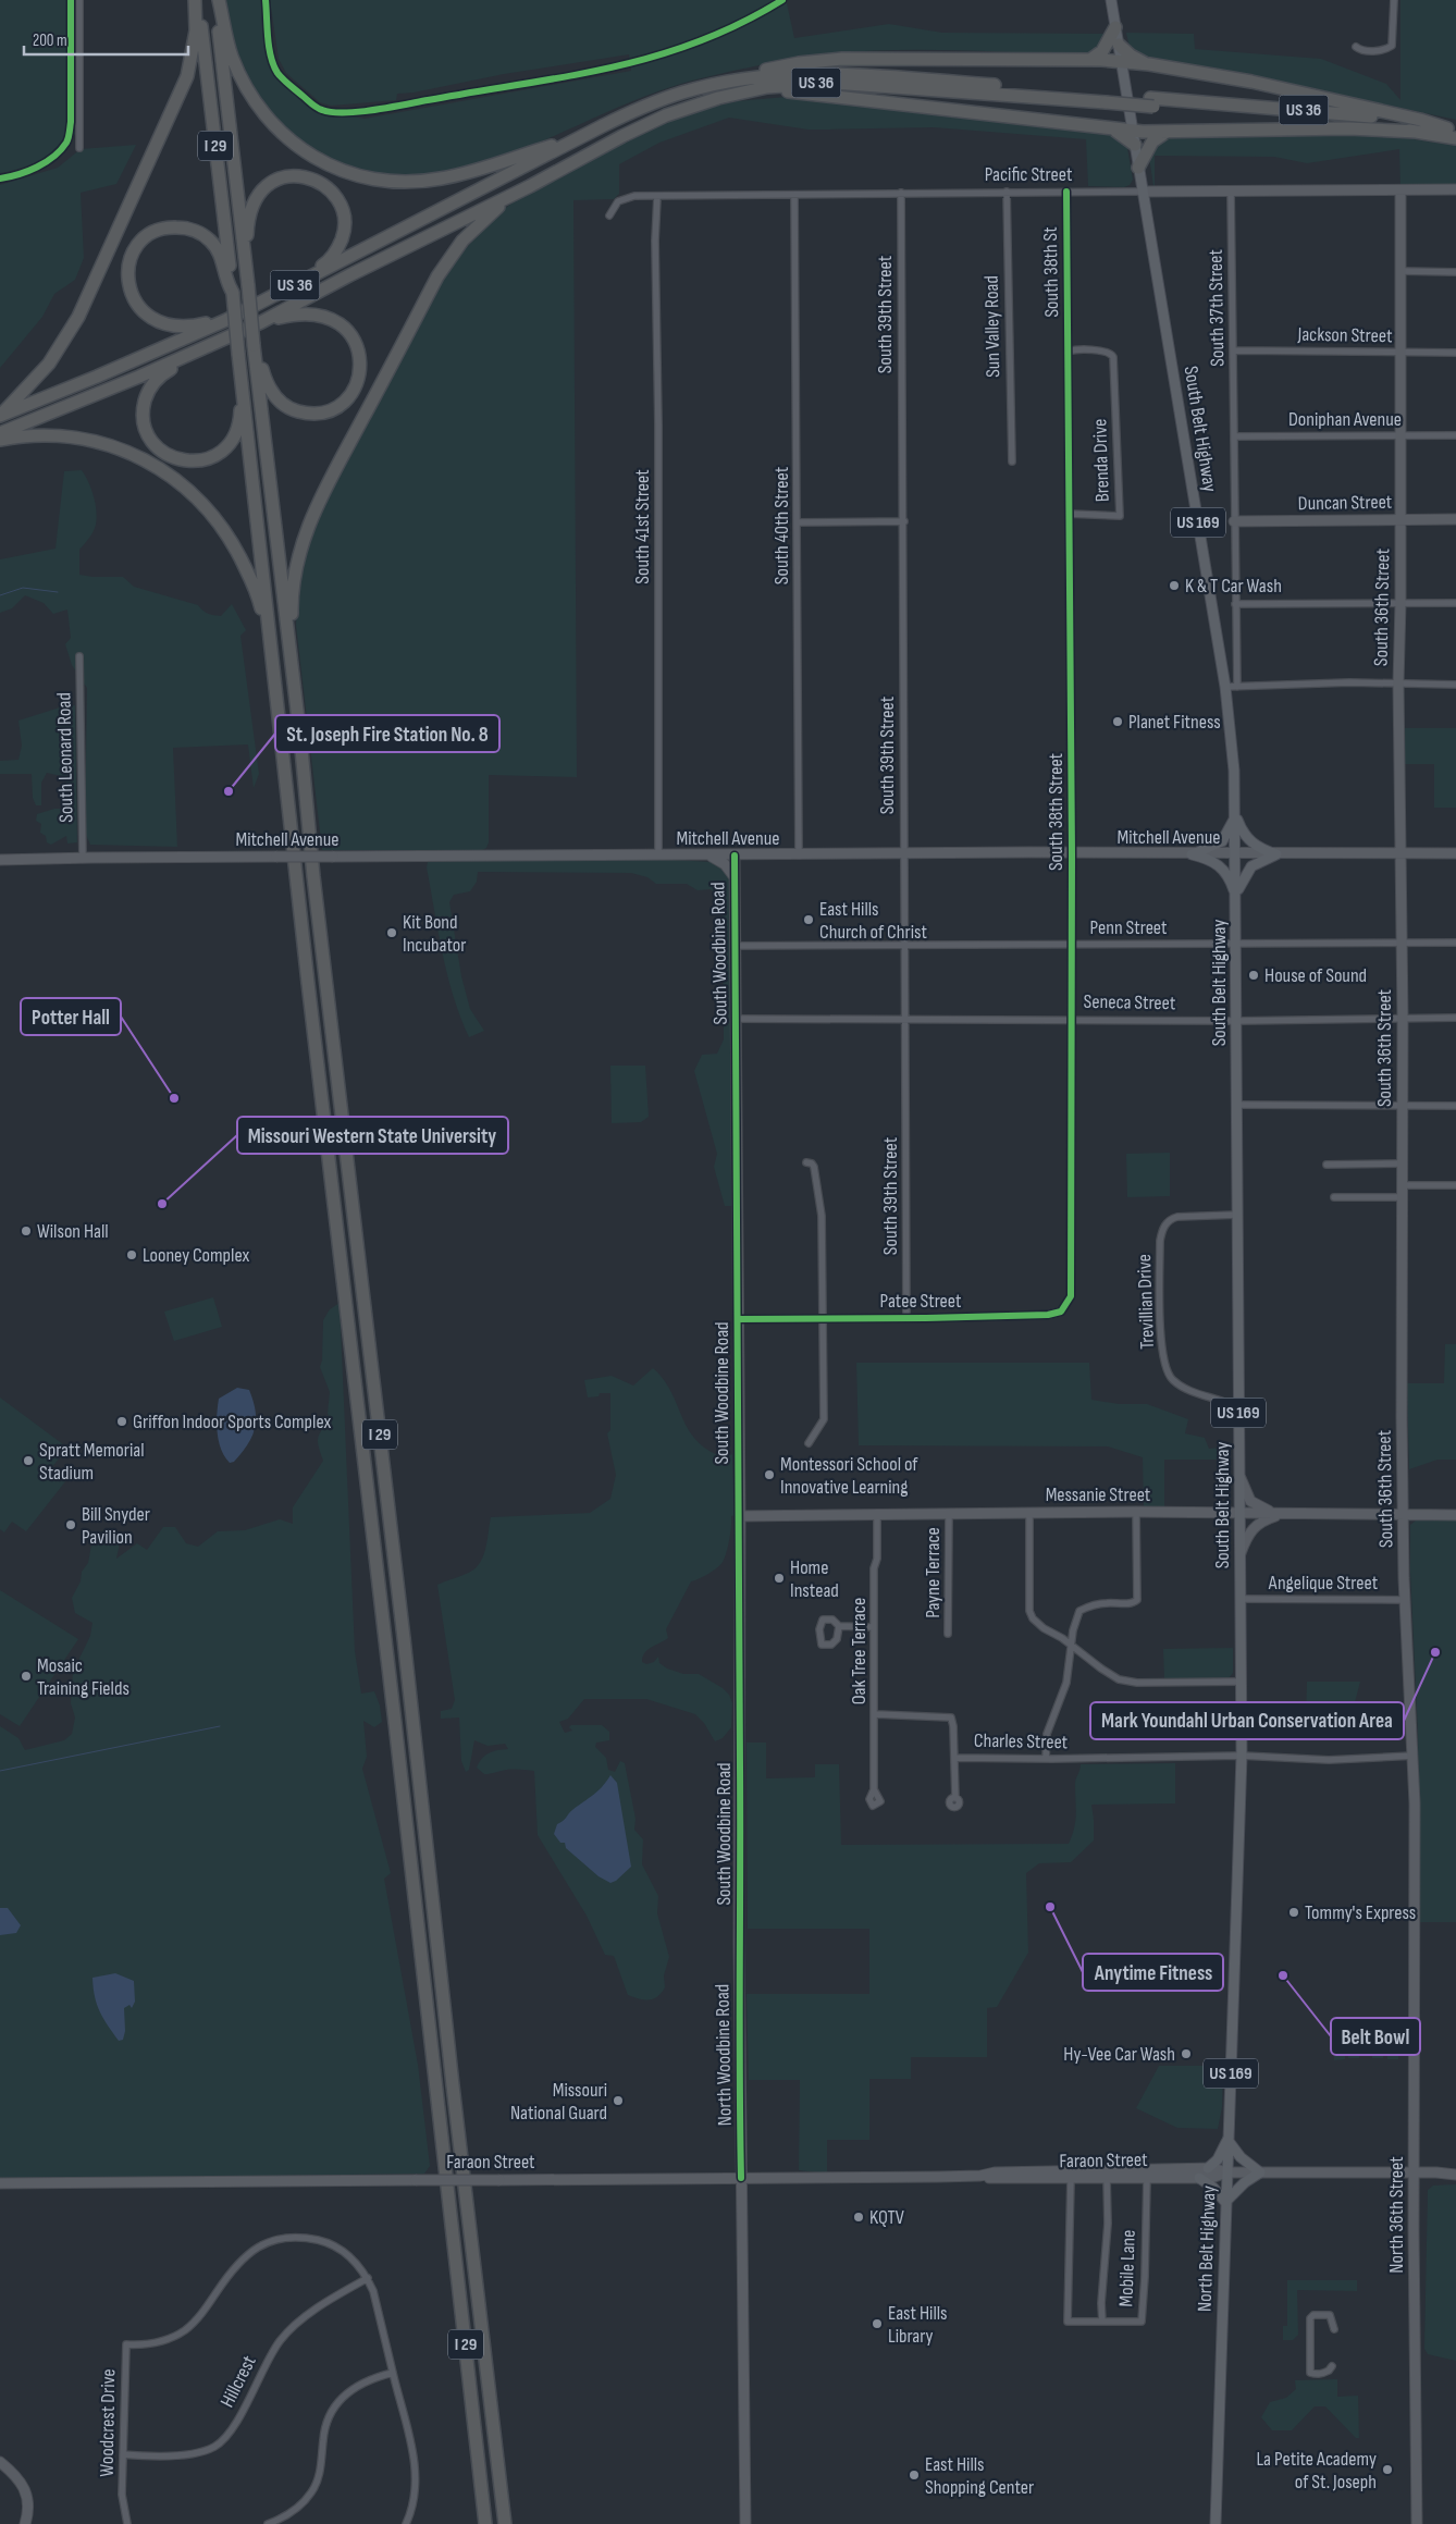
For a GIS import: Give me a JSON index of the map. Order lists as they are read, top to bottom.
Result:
{
  "streets": {
    "highway": ["US 36", "I 29"],
    "main road": ["South Belt Highway", "US 169", "North Belt Highway"],
    "street": [
      "Pacific Street",
      "South 38th St",
      "South 37th Street",
      "South 39th Street",
      "Sun Valley Road",
      "Jackson Street",
      "Doniphan Avenue",
      "Brenda Drive",
      "Duncan Street",
      "South 40th Street",
      "South 41st Street",
      "South 36th Street",
      "South Leonard Road",
      "South 38th Street",
      "Mitchell Avenue",
      "Penn Street",
      "South Woodbine Road",
      "Seneca Street",
      "Patee Street",
      "Trevillian Drive",
      "Messanie Street",
      "Payne Terrace",
      "Angelique Street",
      "Oak Tree Terrace",
      "Charles Street",
      "North Woodbine Road",
      "Faraon Street",
      "North 36th Street",
      "Mobile Lane",
      "Hillcrest",
      "Woodcrest Drive"
    ]
  },
  "crossings": [
    ["Pacific Street", "South 38th St"],
    ["Pacific Street", "South 37th Street"],
    ["Pacific Street", "South 39th Street"],
    ["Pacific Street", "Sun Valley Road"],
    ["Pacific Street", "South Belt Highway"],
    ["Pacific Street", "South 40th Street"],
    ["Pacific Street", "South 41st Street"],
    ["Pacific Street", "South 36th Street"],
    ["South 38th St", "Brenda Drive"],
    ["South 38th St", "South 38th Street"],
    ["South 37th Street", "Jackson Street"],
    ["South 37th Street", "Doniphan Avenue"],
    ["South 37th Street", "Duncan Street"],
    ["South 39th Street", "Mitchell Avenue"],
    ["South 39th Street", "Penn Street"],
    ["South 39th Street", "Seneca Street"],
    ["South 39th Street", "Patee Street"],
    ["Jackson Street", "South 36th Street"],
    ["Doniphan Avenue", "South 36th Street"],
    ["South Belt Highway", "Mitchell Avenue"],
    ["South Belt Highway", "Penn Street"],
    ["South Belt Highway", "Seneca Street"],
    ["South Belt Highway", "Trevillian Drive"],
    ["South Belt Highway", "Messanie Street"],
    ["South Belt Highway", "Angelique Street"],
    ["South Belt Highway", "Charles Street"],
    ["South Belt Highway", "North Belt Highway"],
    ["Brenda Drive", "South 38th Street"],
    ["Duncan Street", "South 36th Street"],
    ["South 40th Street", "Mitchell Avenue"],
    ["South 41st Street", "Mitchell Avenue"],
    ["South 36th Street", "Mitchell Avenue"],
    ["South 36th Street", "Penn Street"],
    ["South 36th Street", "Seneca Street"],
    ["South 36th Street", "Messanie Street"],
    ["South 36th Street", "Angelique Street"],
    ["South 36th Street", "Charles Street"],
    ["South 36th Street", "North 36th Street"],
    ["South Leonard Road", "Mitchell Avenue"],
    ["South 38th Street", "Mitchell Avenue"],
    ["South 38th Street", "Penn Street"],
    ["South 38th Street", "Seneca Street"],
    ["South 38th Street", "Patee Street"],
    ["Mitchell Avenue", "South Woodbine Road"],
    ["Penn Street", "South Woodbine Road"],
    ["South Woodbine Road", "Seneca Street"],
    ["South Woodbine Road", "Patee Street"],
    ["South Woodbine Road", "Messanie Street"],
    ["South Woodbine Road", "North Woodbine Road"],
    ["Messanie Street", "Payne Terrace"],
    ["Messanie Street", "Oak Tree Terrace"],
    ["North Woodbine Road", "Faraon Street"],
    ["Faraon Street", "North 36th Street"],
    ["Faraon Street", "North Belt Highway"],
    ["Faraon Street", "Mobile Lane"],
    ["Hillcrest", "Woodcrest Drive"]
  ],
  "places": [
    "K & T Car Wash",
    "Planet Fitness",
    "St. Joseph Fire Station No. 8",
    "East Hills Church of Christ",
    "Kit Bond Incubator",
    "House of Sound",
    "Potter Hall",
    "Missouri Western State University",
    "Wilson Hall",
    "Looney Complex",
    "Griffon Indoor Sports Complex",
    "Spratt Memorial Stadium",
    "Montessori School of Innovative Learning",
    "Bill Snyder Pavilion",
    "Home Instead",
    "Mark Youndahl Urban Conservation Area",
    "Mosaic Training Fields",
    "Anytime Fitness",
    "Tommy's Express",
    "Belt Bowl",
    "Hy-Vee Car Wash",
    "Missouri National Guard",
    "KQTV",
    "East Hills Library",
    "La Petite Academy of St. Joseph",
    "East Hills Shopping Center"
  ],
  "scale_bar": "200 m"
}
